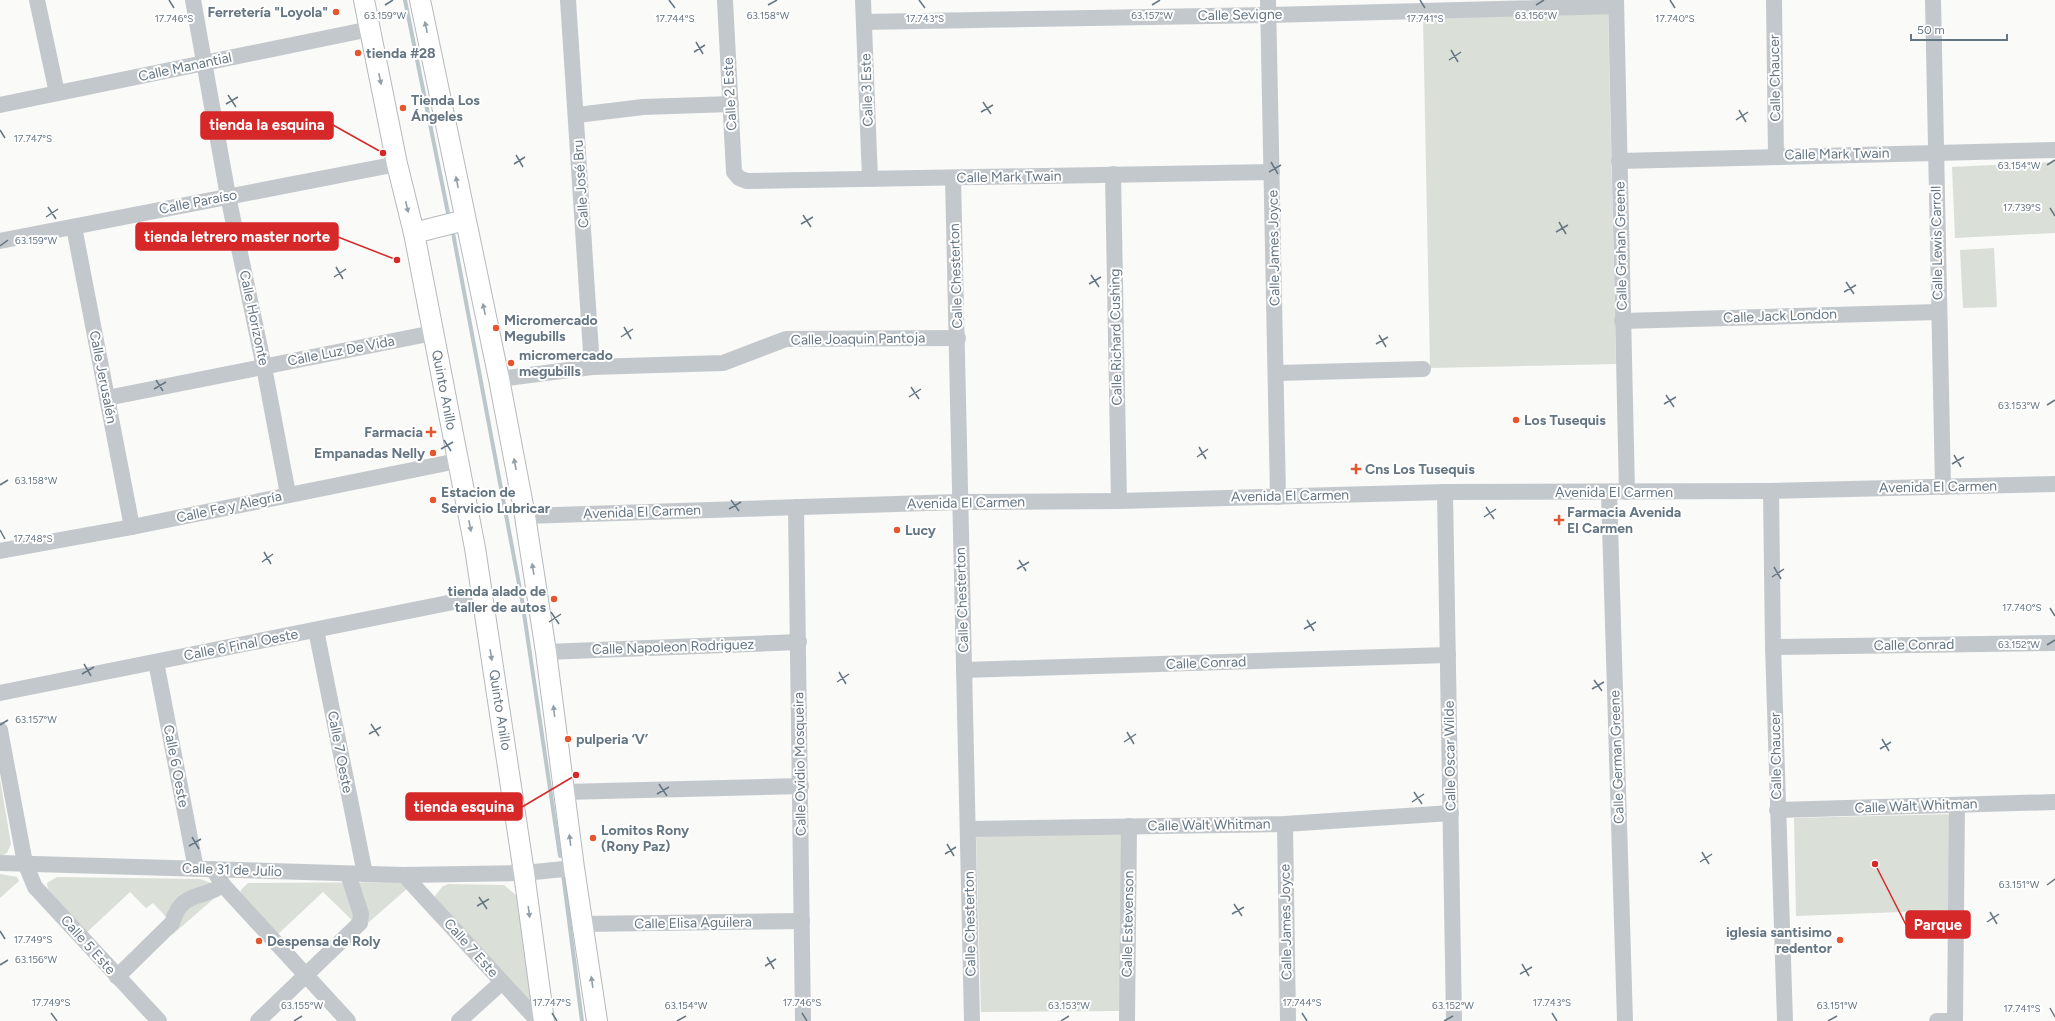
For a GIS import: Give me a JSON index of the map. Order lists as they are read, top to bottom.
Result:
{
  "streets": {
    "main road": ["Quinto Anillo"],
    "street": [
      "Calle Sevigne",
      "Calle Manantial",
      "Calle Chaucer",
      "Calle 3 Este",
      "Calle 2 Este",
      "Calle Mark Twain",
      "Calle José Bru",
      "Calle Paraíso",
      "Calle Lewis Carroll",
      "Calle Grahan Greene",
      "Calle James Joyce",
      "Calle Chesterton",
      "Calle Jack London",
      "Calle Horizonte",
      "Calle Richard Cushing",
      "Calle Joaquin Pantoja",
      "Calle Luz De Vida",
      "Calle Jerusalén",
      "Avenida El Carmen",
      "Calle Fe y Alegría",
      "Calle 6 Final Oeste",
      "Calle Conrad",
      "Calle Napoleon Rodriguez",
      "Calle 7 Oeste",
      "Calle Oscar Wilde",
      "Calle German Greene",
      "Calle Ovidio Mosqueira",
      "Calle 6 Oeste",
      "Calle Walt Whitman",
      "Calle 31 de Julio",
      "Calle Elisa Aguilera",
      "Calle Estevenson",
      "Calle 5 Este",
      "Calle 7 Este"
    ]
  },
  "crossings": [
    ["Calle Sevigne", "Calle 3 Este"],
    ["Calle Sevigne", "Calle Grahan Greene"],
    ["Calle Sevigne", "Calle James Joyce"],
    ["Calle Manantial", "Calle Horizonte"],
    ["Calle Manantial", "Quinto Anillo"],
    ["Calle Chaucer", "Calle Mark Twain"],
    ["Calle Chaucer", "Avenida El Carmen"],
    ["Calle Chaucer", "Calle Conrad"],
    ["Calle Chaucer", "Calle Walt Whitman"],
    ["Calle 3 Este", "Calle Mark Twain"],
    ["Calle 2 Este", "Calle Mark Twain"],
    ["Calle Mark Twain", "Calle Lewis Carroll"],
    ["Calle Mark Twain", "Calle Grahan Greene"],
    ["Calle Mark Twain", "Calle James Joyce"],
    ["Calle Mark Twain", "Calle Chesterton"],
    ["Calle Mark Twain", "Calle Richard Cushing"],
    ["Calle José Bru", "Calle Joaquin Pantoja"],
    ["Calle Paraíso", "Calle Horizonte"],
    ["Calle Paraíso", "Calle Jerusalén"],
    ["Calle Paraíso", "Quinto Anillo"],
    ["Calle Lewis Carroll", "Calle Jack London"],
    ["Calle Lewis Carroll", "Avenida El Carmen"],
    ["Calle Grahan Greene", "Calle Jack London"],
    ["Calle Grahan Greene", "Avenida El Carmen"],
    ["Calle James Joyce", "Avenida El Carmen"],
    ["Calle James Joyce", "Calle Walt Whitman"],
    ["Calle Chesterton", "Calle Joaquin Pantoja"],
    ["Calle Chesterton", "Avenida El Carmen"],
    ["Calle Chesterton", "Calle Conrad"],
    ["Calle Chesterton", "Calle Walt Whitman"],
    ["Calle Horizonte", "Calle Luz De Vida"],
    ["Calle Horizonte", "Calle Fe y Alegría"],
    ["Calle Richard Cushing", "Avenida El Carmen"],
    ["Calle Luz De Vida", "Calle Jerusalén"],
    ["Calle Luz De Vida", "Quinto Anillo"],
    ["Calle Jerusalén", "Calle Fe y Alegría"],
    ["Quinto Anillo", "Calle Fe y Alegría"],
    ["Quinto Anillo", "Calle 6 Final Oeste"],
    ["Quinto Anillo", "Calle 31 de Julio"],
    ["Avenida El Carmen", "Calle Oscar Wilde"],
    ["Avenida El Carmen", "Calle German Greene"],
    ["Avenida El Carmen", "Calle Ovidio Mosqueira"],
    ["Calle 6 Final Oeste", "Calle 7 Oeste"],
    ["Calle 6 Final Oeste", "Calle 6 Oeste"],
    ["Calle Conrad", "Calle Oscar Wilde"],
    ["Calle Napoleon Rodriguez", "Calle Ovidio Mosqueira"],
    ["Calle 7 Oeste", "Calle 31 de Julio"],
    ["Calle Oscar Wilde", "Calle Walt Whitman"],
    ["Calle Ovidio Mosqueira", "Calle Elisa Aguilera"],
    ["Calle 6 Oeste", "Calle 31 de Julio"],
    ["Calle Walt Whitman", "Calle Estevenson"],
    ["Calle 31 de Julio", "Calle 5 Este"],
    ["Calle 31 de Julio", "Calle 7 Este"]
  ],
  "places": {
    "other": [
      "Ferretería \"Loyola\"",
      "tienda #28",
      "Tienda Los Ángeles",
      "tienda la esquina",
      "tienda letrero master norte",
      "Micromercado Megubills",
      "micromercado megubills",
      "Los Tusequis",
      "Empanadas Nelly",
      "Estacion de Servicio Lubricar",
      "Lucy",
      "tienda alado de taller de autos",
      "pulperia ‘V’",
      "tienda esquina",
      "Lomitos Rony (Rony Paz)",
      "Parque",
      "iglesia santisimo redentor",
      "Despensa de Roly"
    ],
    "health": ["Farmacia", "Cns Los Tusequis", "Farmacia Avenida El Carmen"]
  },
  "scale_bar": "50 m",
  "coordinates": [
    "63.159°W",
    "63.158°W",
    "63.157°W",
    "63.156°W",
    "17.743°S",
    "17.746°S",
    "17.744°S",
    "17.741°S",
    "17.740°S",
    "17.747°S",
    "63.154°W",
    "17.739°S",
    "63.153°W",
    "17.748°S",
    "63.152°W",
    "63.151°W",
    "17.749°S",
    "63.155°W"
  ]
}
